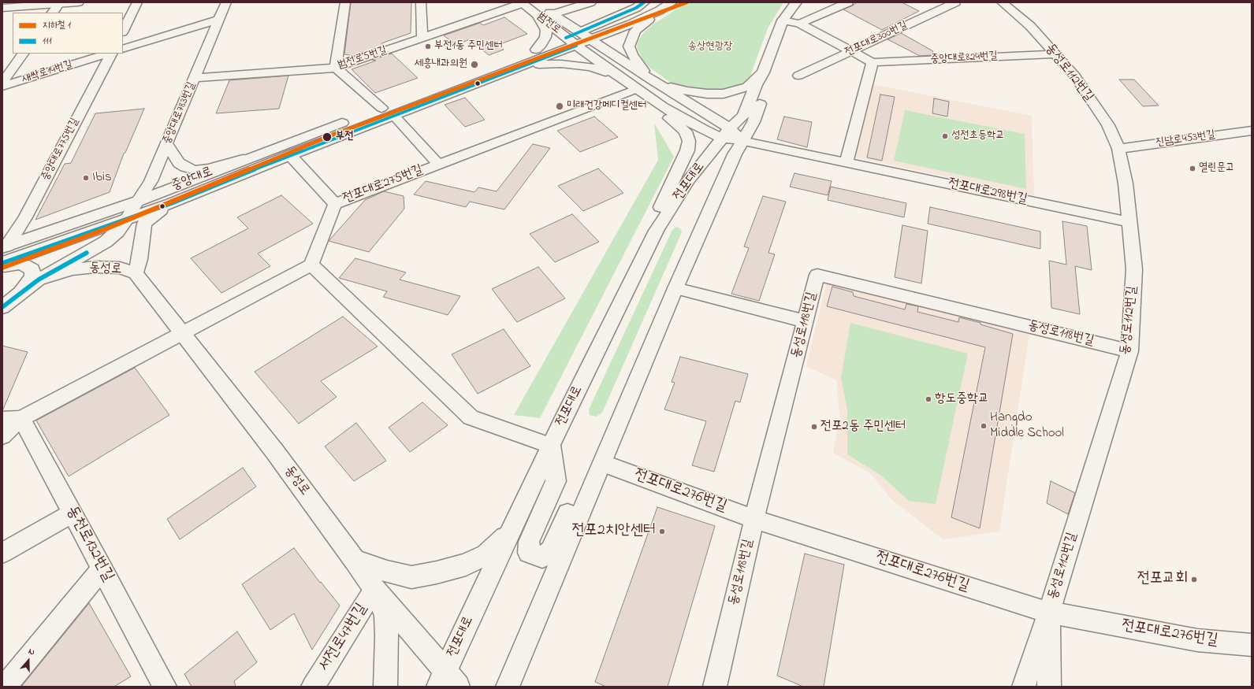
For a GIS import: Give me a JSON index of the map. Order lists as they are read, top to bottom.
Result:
{
  "streets": {
    "main road": [
      "범전로",
      "중앙대로",
      "전포대로",
      "동성로"
    ],
    "street": [
      "전포대로300번길",
      "범전로5번길",
      "중앙대로824번길",
      "새싹로14번길",
      "동성로112번길",
      "중앙대로783번길",
      "진남로453번길",
      "중앙대로775번길",
      "전포대로275번길",
      "전포대로298번길",
      "동성로118번길",
      "전포대로276번길",
      "동천로132번길",
      "서전로47번길"
    ]
  },
  "crossings": [
    ["범전로", "범전로5번길"],
    ["범전로", "중앙대로"],
    ["전포대로300번길", "중앙대로824번길"],
    ["범전로5번길", "중앙대로783번길"],
    ["중앙대로824번길", "동성로112번길"],
    ["동성로112번길", "진남로453번길"],
    ["동성로112번길", "전포대로298번길"],
    ["동성로112번길", "동성로118번길"],
    ["동성로112번길", "전포대로276번길"],
    ["중앙대로783번길", "중앙대로"],
    ["중앙대로775번길", "중앙대로"],
    ["중앙대로", "동성로"],
    ["전포대로", "전포대로298번길"],
    ["전포대로", "동성로"],
    ["전포대로", "전포대로276번길"],
    ["동성로", "서전로47번길"],
    ["동성로118번길", "전포대로276번길"]
  ],
  "parks": ["송상현광장"],
  "places": [
    "부전1동 주민센터",
    "세흥내과의원",
    "미래건강메디컬센터",
    "성전초등학교",
    "부전",
    "열린문고",
    "Ibis",
    "항도중학교",
    "Hangdo Middle School",
    "전포2동 주민센터",
    "전포2치안센터",
    "전포교회"
  ],
  "lines": ["metro line 1", "transit line 111"],
  "legend": ["지하철 1", "111"],
  "north": "top"
}
